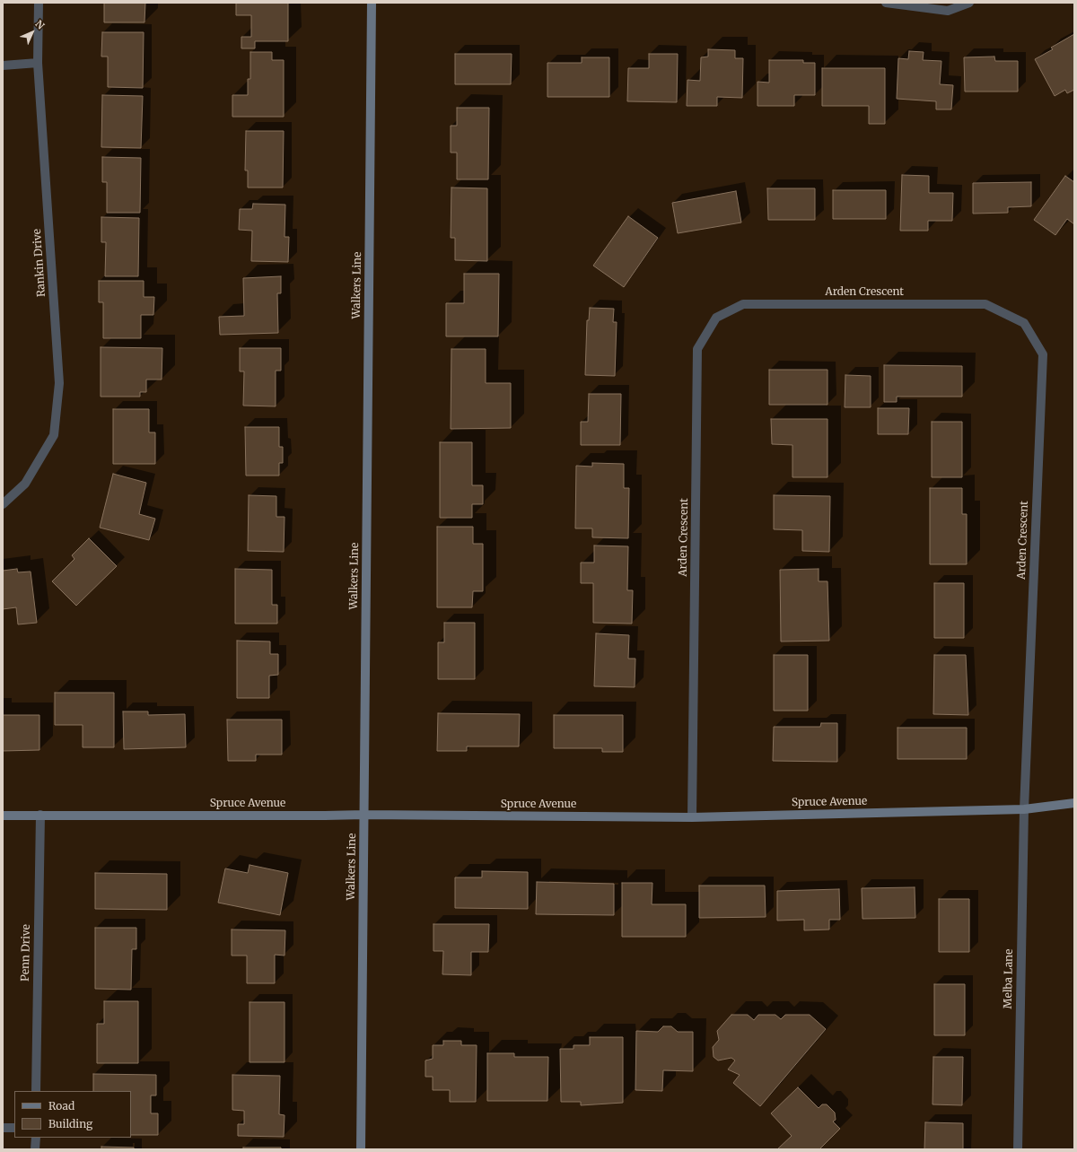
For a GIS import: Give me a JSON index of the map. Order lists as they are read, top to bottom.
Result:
{
  "streets": {
    "main road": ["Walkers Line", "Spruce Avenue"],
    "street": [
      "Rankin Drive",
      "Arden Crescent",
      "Penn Drive",
      "Melba Lane"
    ]
  },
  "crossings": [
    ["Walkers Line", "Spruce Avenue"],
    ["Arden Crescent", "Spruce Avenue"],
    ["Arden Crescent", "Melba Lane"],
    ["Spruce Avenue", "Penn Drive"],
    ["Spruce Avenue", "Melba Lane"]
  ],
  "legend": ["Road", "Building"],
  "north": "top right"
}
